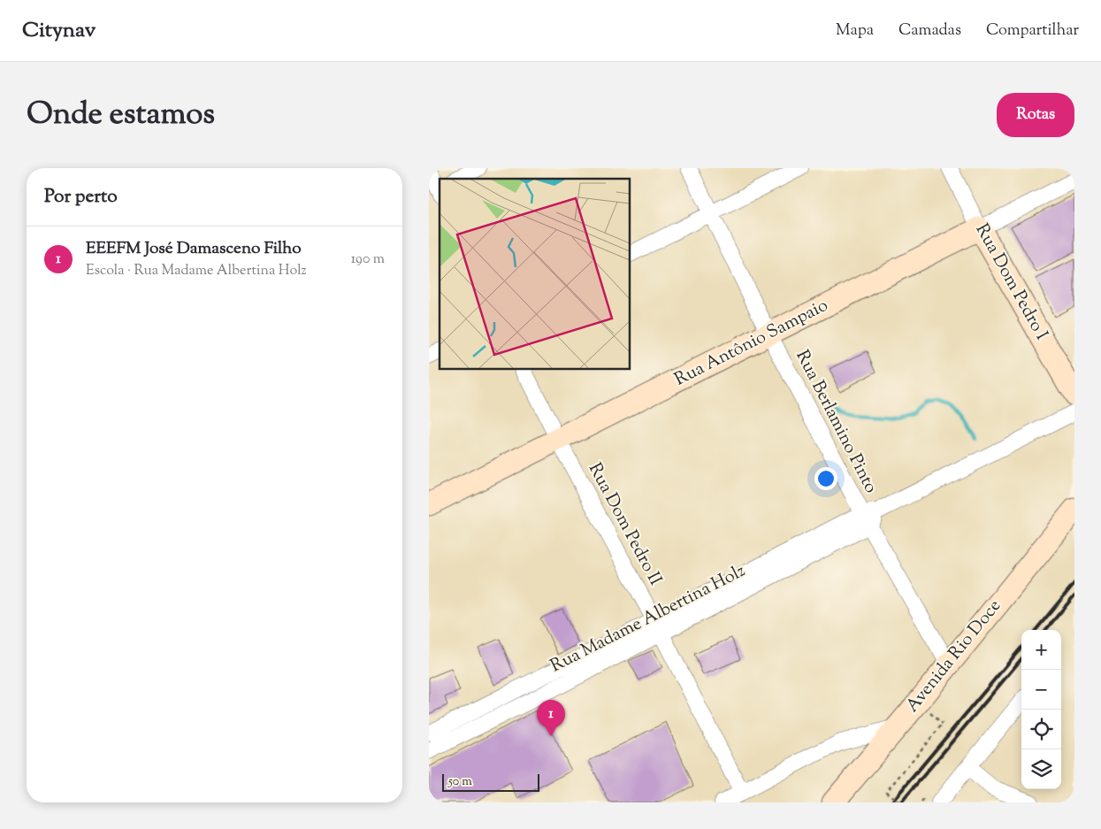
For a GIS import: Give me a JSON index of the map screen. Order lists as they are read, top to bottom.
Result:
{
  "streets": {
    "street": [
      "Rua Dom Pedro I",
      "Rua Antônio Sampaio",
      "Rua Berlamino Pinto",
      "Rua Dom Pedro II",
      "Rua Madame Albertina Holz",
      "Avenida Rio Doce"
    ]
  },
  "crossings": [
    ["Rua Dom Pedro I", "Rua Antônio Sampaio"],
    ["Rua Antônio Sampaio", "Rua Berlamino Pinto"],
    ["Rua Antônio Sampaio", "Rua Dom Pedro II"],
    ["Rua Berlamino Pinto", "Rua Madame Albertina Holz"],
    ["Rua Berlamino Pinto", "Avenida Rio Doce"],
    ["Rua Dom Pedro II", "Rua Madame Albertina Holz"]
  ],
  "scale_bar": "50 m",
  "page": {
    "header": "Citynav",
    "nav": ["Mapa", "Camadas", "Compartilhar"],
    "title": "Onde estamos",
    "buttons": "Rotas",
    "heading": "Por perto",
    "list": [
      {
        "mark": "1",
        "name": "EEEFM José Damasceno Filho",
        "note": "Escola · Rua Madame Albertina Holz",
        "value": "190 m"
      }
    ],
    "map_buttons": ["+", "−"],
    "pins": "1",
    "scale": "50 m"
  }
}
